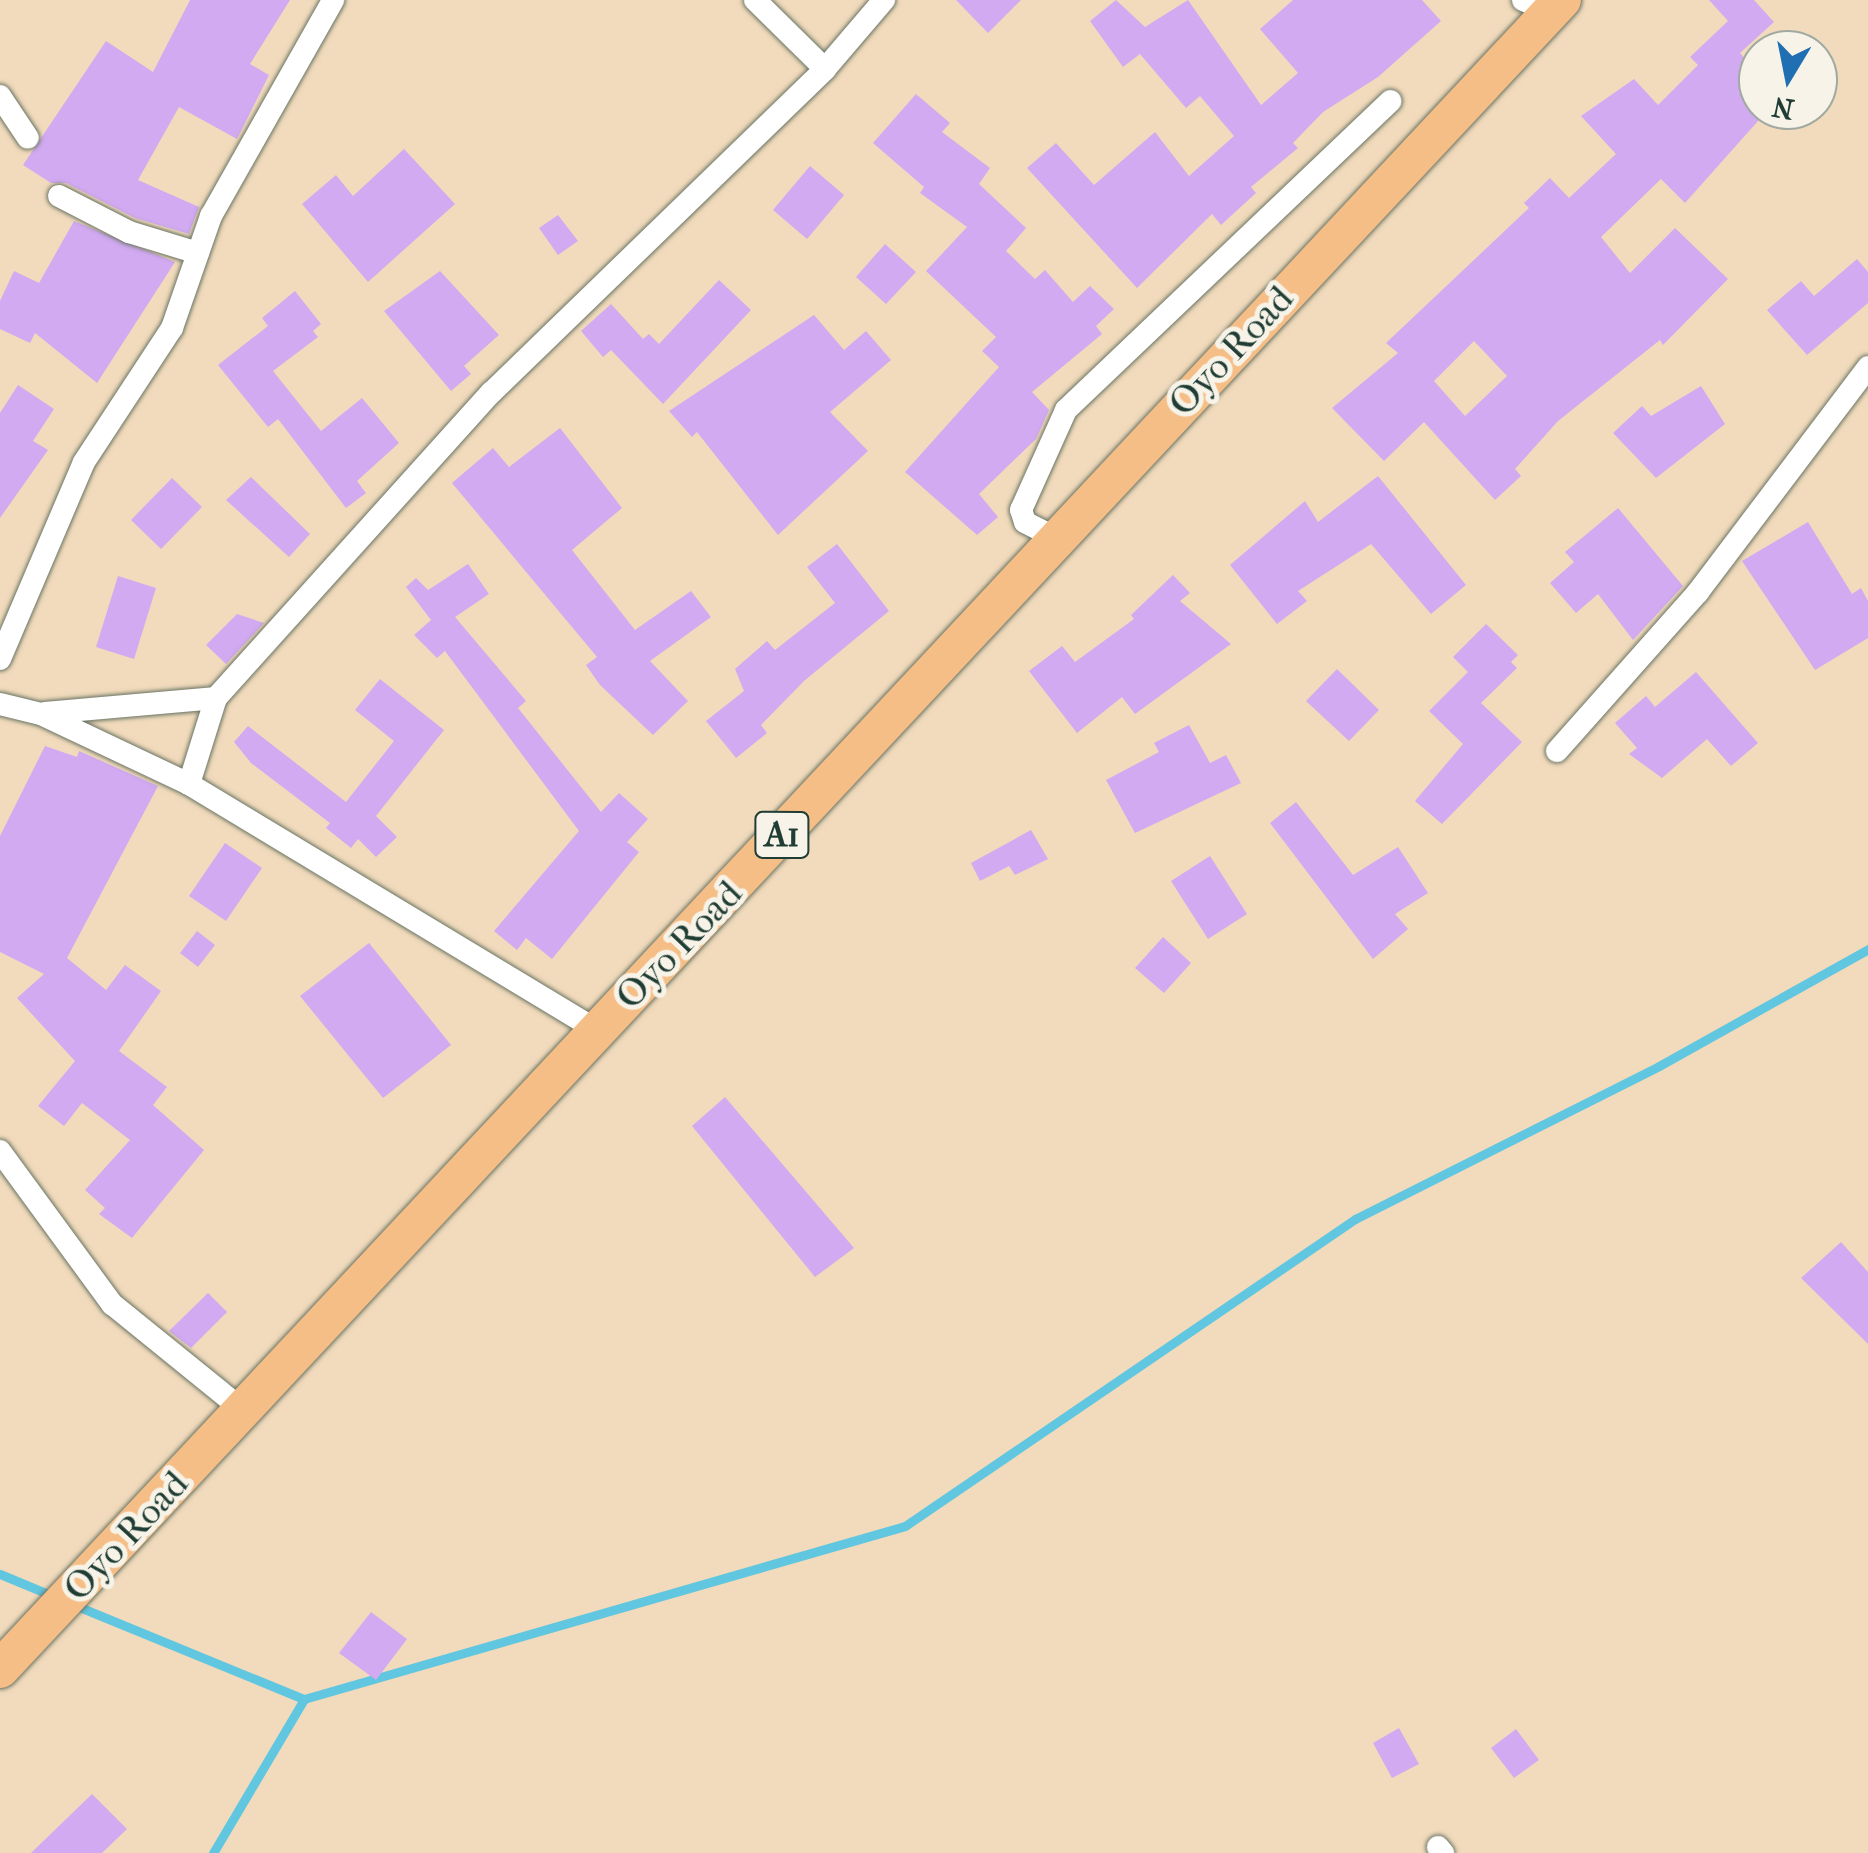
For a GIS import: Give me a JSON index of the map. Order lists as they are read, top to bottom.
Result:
{
  "streets": {
    "highway": ["Oyo Road", "A1"]
  },
  "north": "bottom"
}
